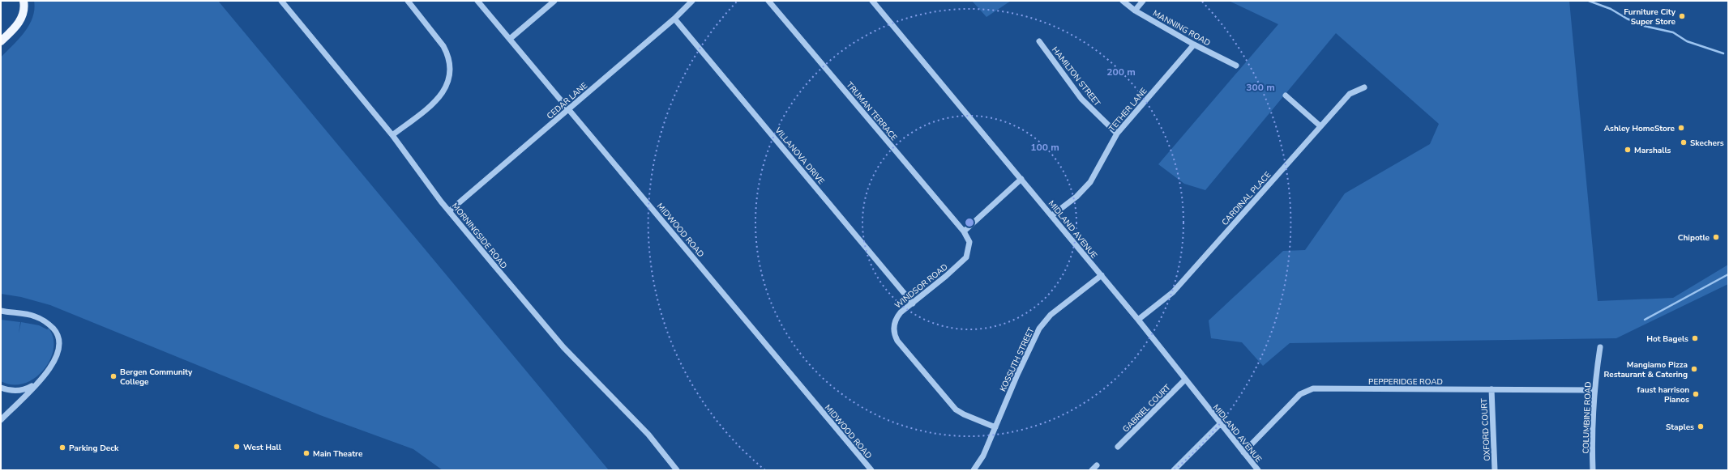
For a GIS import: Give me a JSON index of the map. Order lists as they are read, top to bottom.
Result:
{
  "streets": {
    "street": [
      "MANNING ROAD",
      "HAMILTON STREET",
      "CEDAR LANE",
      "TETHER LANE",
      "TRUMAN TERRACE",
      "VILLANOVA DRIVE",
      "CARDINAL PLACE",
      "MIDLAND AVENUE",
      "MIDWOOD ROAD",
      "MORNINGSIDE ROAD",
      "WINDSOR ROAD",
      "KOSSUTH STREET",
      "PEPPERIDGE ROAD",
      "GABRIEL COURT",
      "COLUMBINE ROAD",
      "OXFORD COURT"
    ]
  },
  "crossings": [
    ["MANNING ROAD", "TETHER LANE"],
    ["HAMILTON STREET", "TETHER LANE"],
    ["CEDAR LANE", "VILLANOVA DRIVE"],
    ["CEDAR LANE", "MIDWOOD ROAD"],
    ["CEDAR LANE", "MORNINGSIDE ROAD"],
    ["TETHER LANE", "MIDLAND AVENUE"],
    ["TRUMAN TERRACE", "WINDSOR ROAD"],
    ["VILLANOVA DRIVE", "WINDSOR ROAD"],
    ["CARDINAL PLACE", "MIDLAND AVENUE"],
    ["MIDLAND AVENUE", "KOSSUTH STREET"],
    ["MIDLAND AVENUE", "PEPPERIDGE ROAD"],
    ["MIDLAND AVENUE", "GABRIEL COURT"],
    ["WINDSOR ROAD", "KOSSUTH STREET"],
    ["PEPPERIDGE ROAD", "COLUMBINE ROAD"],
    ["PEPPERIDGE ROAD", "OXFORD COURT"]
  ],
  "places": [
    "Furniture City Super Store",
    "Ashley HomeStore",
    "Skechers",
    "Marshalls",
    "Chipotle",
    "Hot Bagels",
    "Mangiamo Pizza Restaurant & Catering",
    "Bergen Community College",
    "faust harrison Pianos",
    "Staples",
    "West Hall",
    "Parking Deck",
    "Main Theatre"
  ],
  "rings": ["200 m", "300 m", "100 m"]
}
